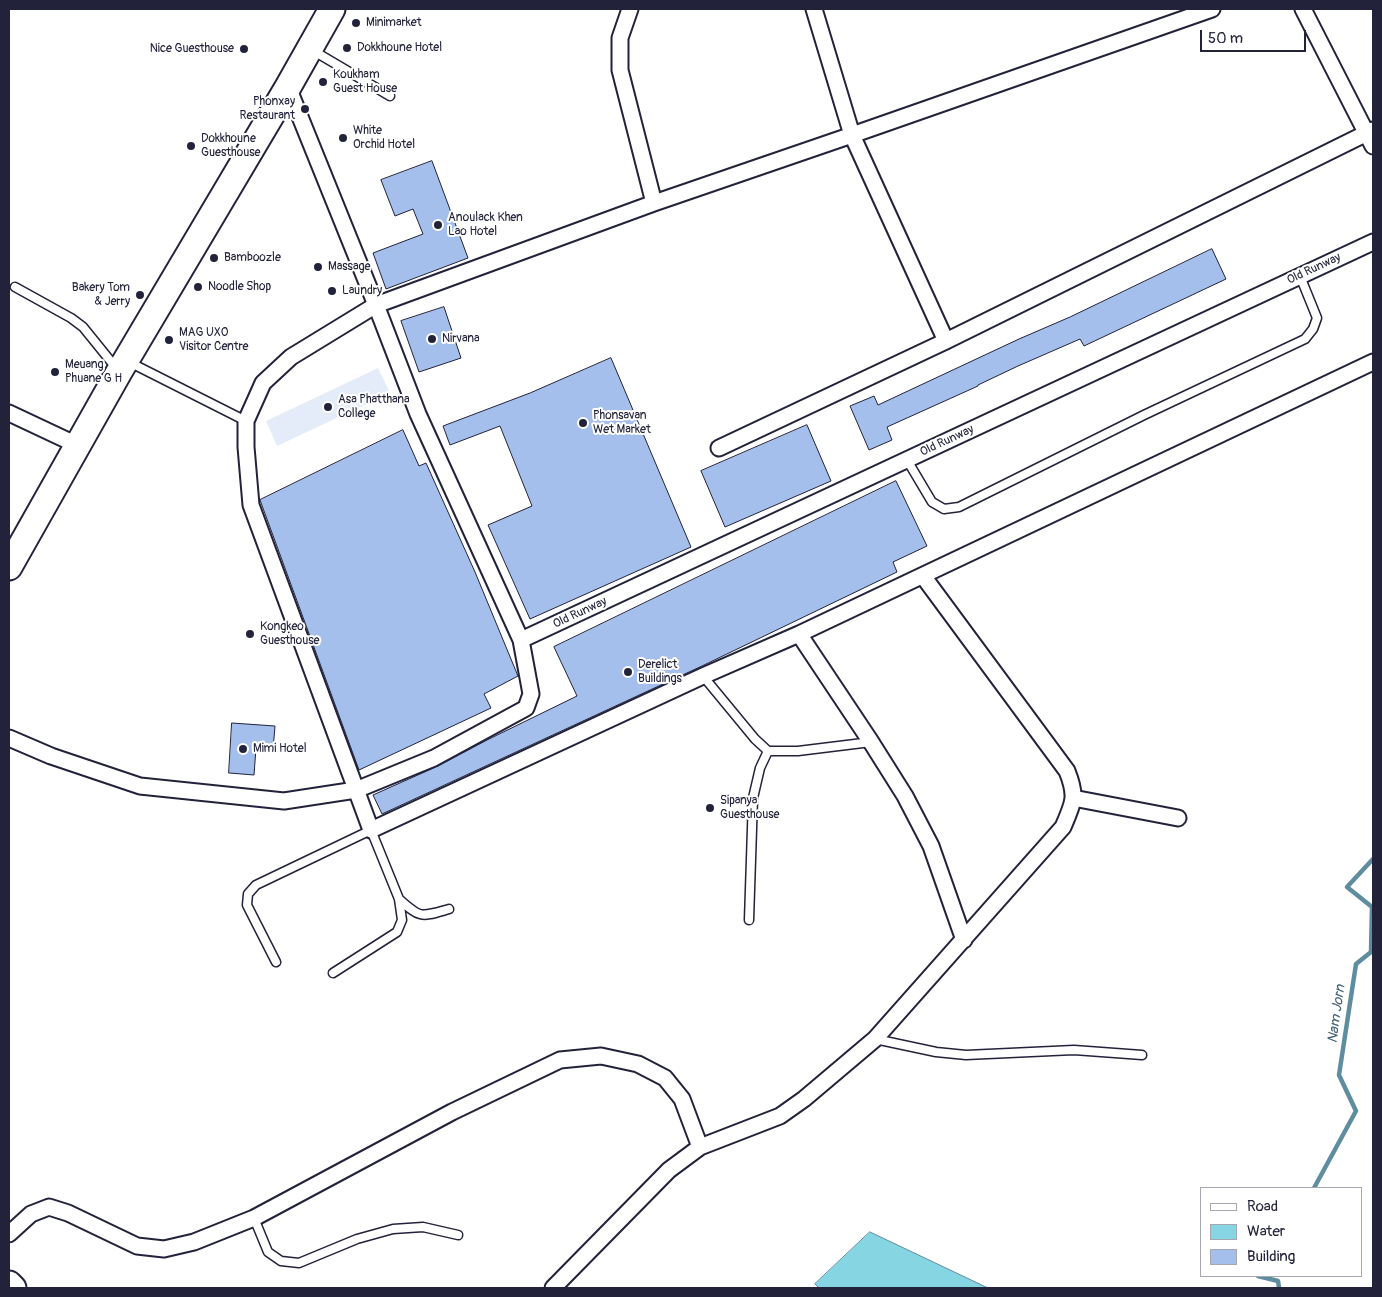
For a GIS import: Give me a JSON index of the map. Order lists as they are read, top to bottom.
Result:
{
  "streets": {
    "street": ["Old Runway"]
  },
  "water": ["Nam Jorn"],
  "places": [
    "Minimarket",
    "Dokkhoune Hotel",
    "Nice Guesthouse",
    "Koukham Guest House",
    "Phonxay Restaurant",
    "White Orchid Hotel",
    "Dokkhoune Guesthouse",
    "Anoulack Khen Lao Hotel",
    "Bamboozle",
    "Massage",
    "Noodle Shop",
    "Laundry",
    "Bakery Tom & Jerry",
    "Nirvana",
    "MAG UXO Visitor Centre",
    "Meuang Phuane G H",
    "Asa Phatthana College",
    "Phonsavan Wet Market",
    "Kongkeo Guesthouse",
    "Derelict Buildings",
    "Mimi Hotel",
    "Sipanya Guesthouse"
  ],
  "legend": ["Road", "Water", "Building"],
  "scale_bar": "50 m"
}
